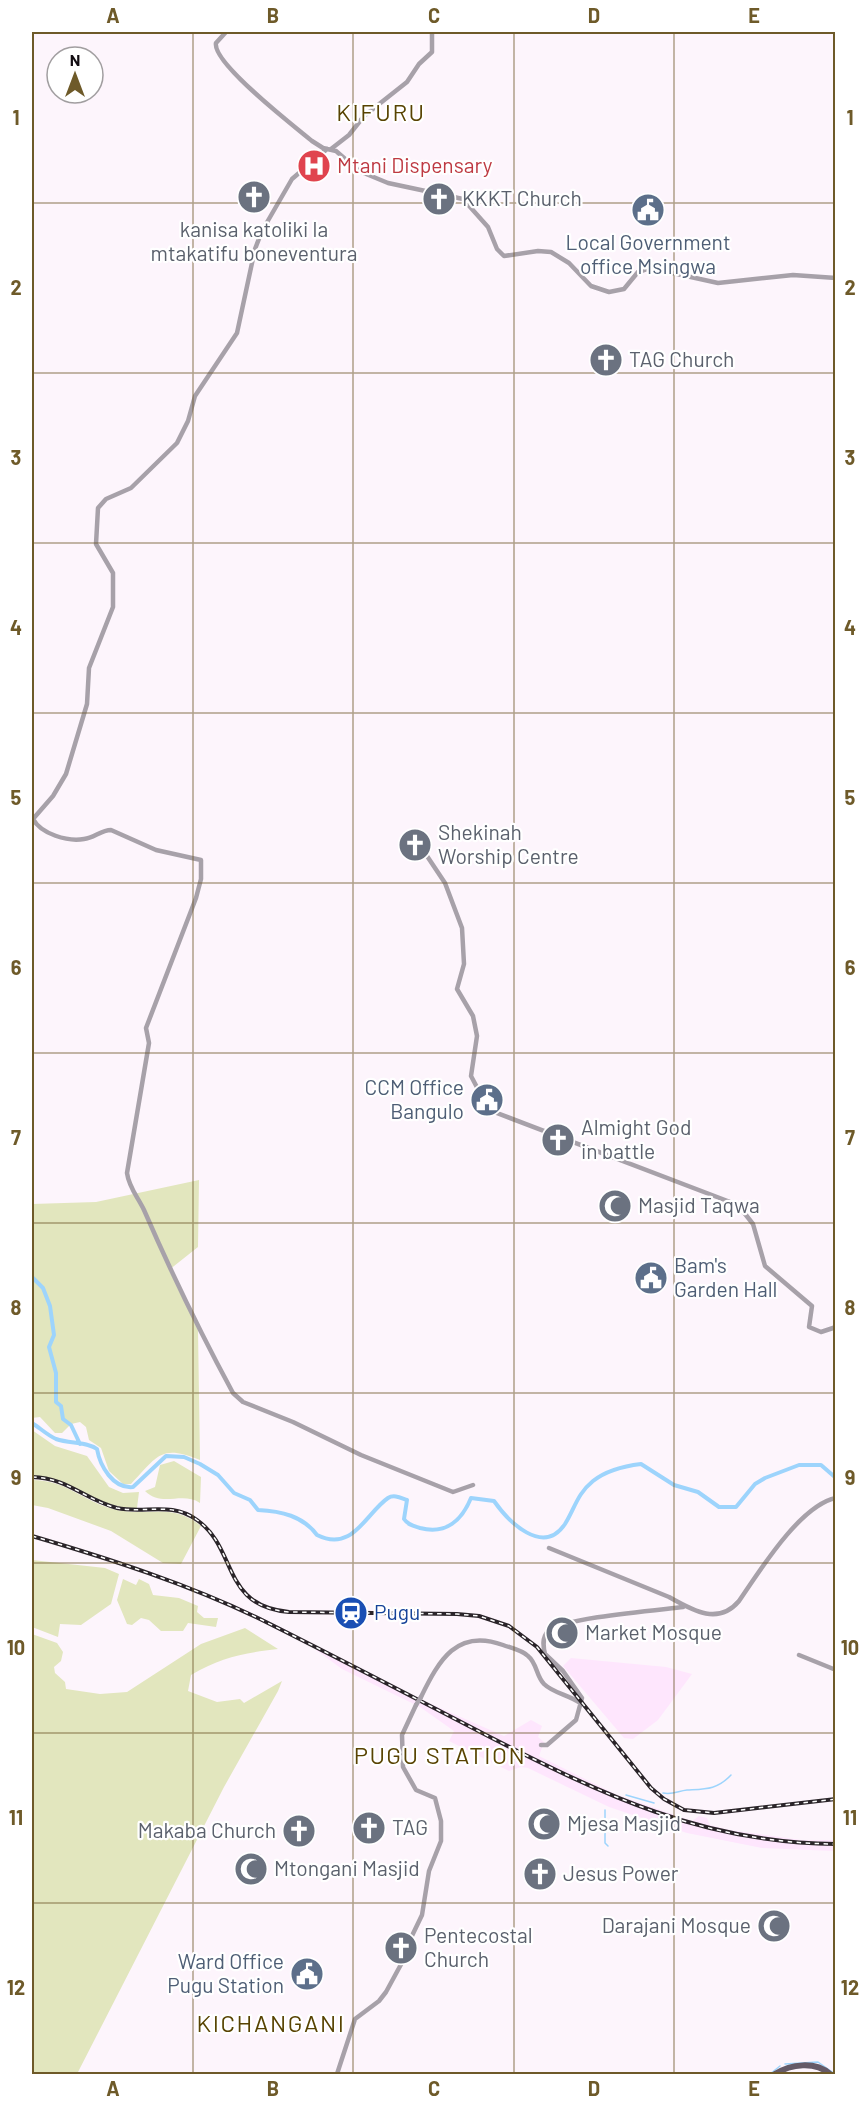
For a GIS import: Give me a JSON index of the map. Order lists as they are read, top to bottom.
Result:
{
  "districts": ["KIFURU", "PUGU STATION", "KICHANGANI"],
  "places": {
    "hospital": ["Mtani Dispensary"],
    "church": [
      "kanisa katoliki la mtakatifu boneventura",
      "KKKT Church",
      "TAG Church",
      "Shekinah Worship Centre",
      "Almight God in battle",
      "TAG",
      "Makaba Church",
      "Jesus Power",
      "Pentecostal Church"
    ],
    "public building": [
      "Local Government office Msingwa",
      "CCM Office Bangulo",
      "Bam's Garden Hall",
      "Ward Office Pugu Station"
    ],
    "mosque": [
      "Masjid Taqwa",
      "Market Mosque",
      "Mjesa Masjid",
      "Mtongani Masjid",
      "Darajani Mosque"
    ],
    "station": ["Pugu"]
  },
  "north": "top",
  "grid": {
    "columns": [
      "A",
      "B",
      "C",
      "D",
      "E"
    ],
    "rows": [
      "1",
      "2",
      "3",
      "4",
      "5",
      "6",
      "7",
      "8",
      "9",
      "10",
      "11",
      "12"
    ]
  }
}
